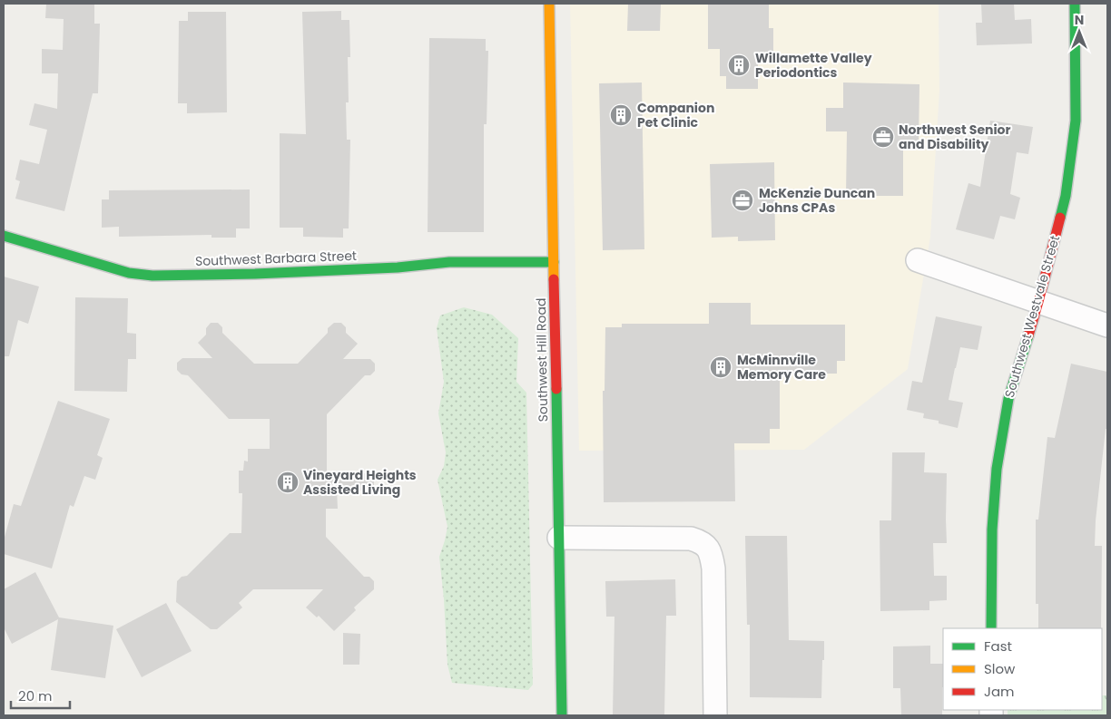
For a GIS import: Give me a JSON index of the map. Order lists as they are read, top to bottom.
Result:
{
  "streets": {
    "street": ["Southwest Barbara Street", "Southwest Westvale Street", "Southwest Hill Road"]
  },
  "crossings": [
    ["Southwest Barbara Street", "Southwest Hill Road"]
  ],
  "places": {
    "building": [
      "Willamette Valley Periodontics",
      "Companion Pet Clinic",
      "McMinnville Memory Care",
      "Vineyard Heights Assisted Living"
    ],
    "office": ["Northwest Senior and Disability", "McKenzie Duncan Johns CPAs"]
  },
  "legend": ["Fast", "Slow", "Jam"],
  "scale_bar": "20 m",
  "north": "top"
}
